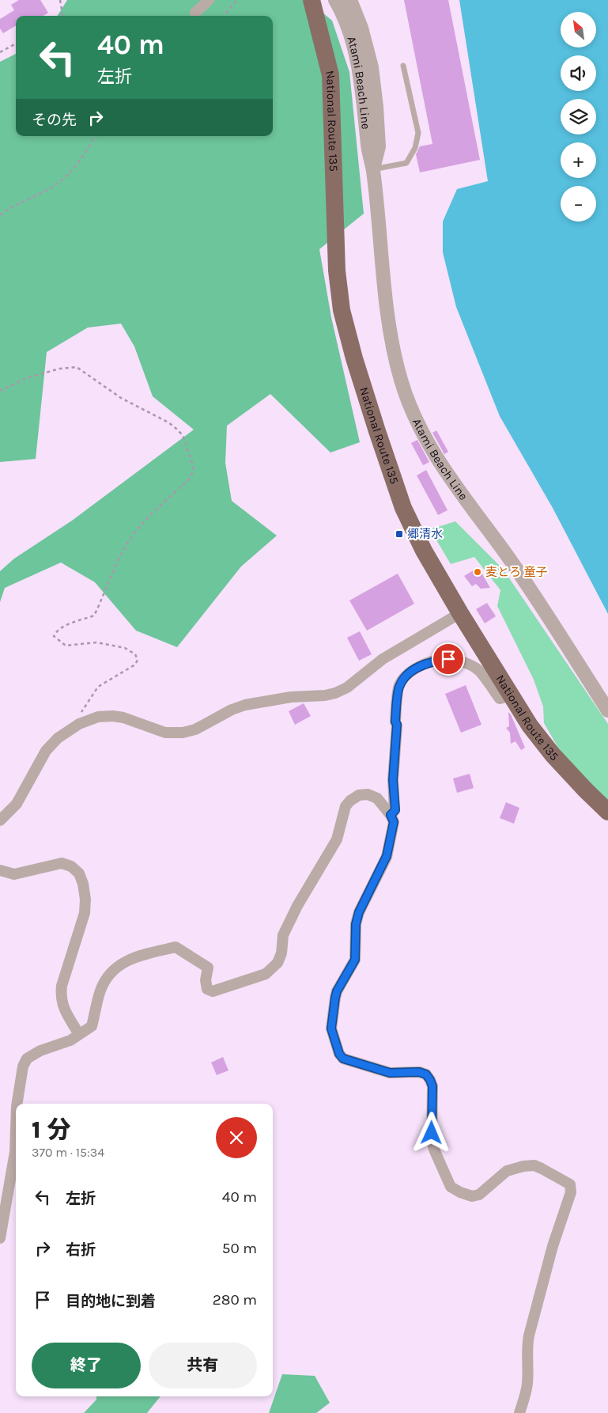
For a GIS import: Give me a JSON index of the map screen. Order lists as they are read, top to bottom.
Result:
{
  "streets": {
    "highway": ["National Route 135"],
    "street": ["Atami Beach Line"]
  },
  "places": {
    "transit": ["郷清水"],
    "other": ["麦とろ 童子"]
  },
  "north": "top left",
  "page": {
    "map_buttons": ["+", "−"],
    "turn": ["40 m", "左折"],
    "then": "その先",
    "heading": ["1 分", "370 m · 15:34"],
    "list": [
      {
        "name": "左折",
        "value": "40 m"
      },
      {
        "name": "右折",
        "value": "50 m"
      },
      {
        "name": "目的地に到着",
        "value": "280 m"
      }
    ],
    "buttons": ["終了", "共有"]
  }
}
